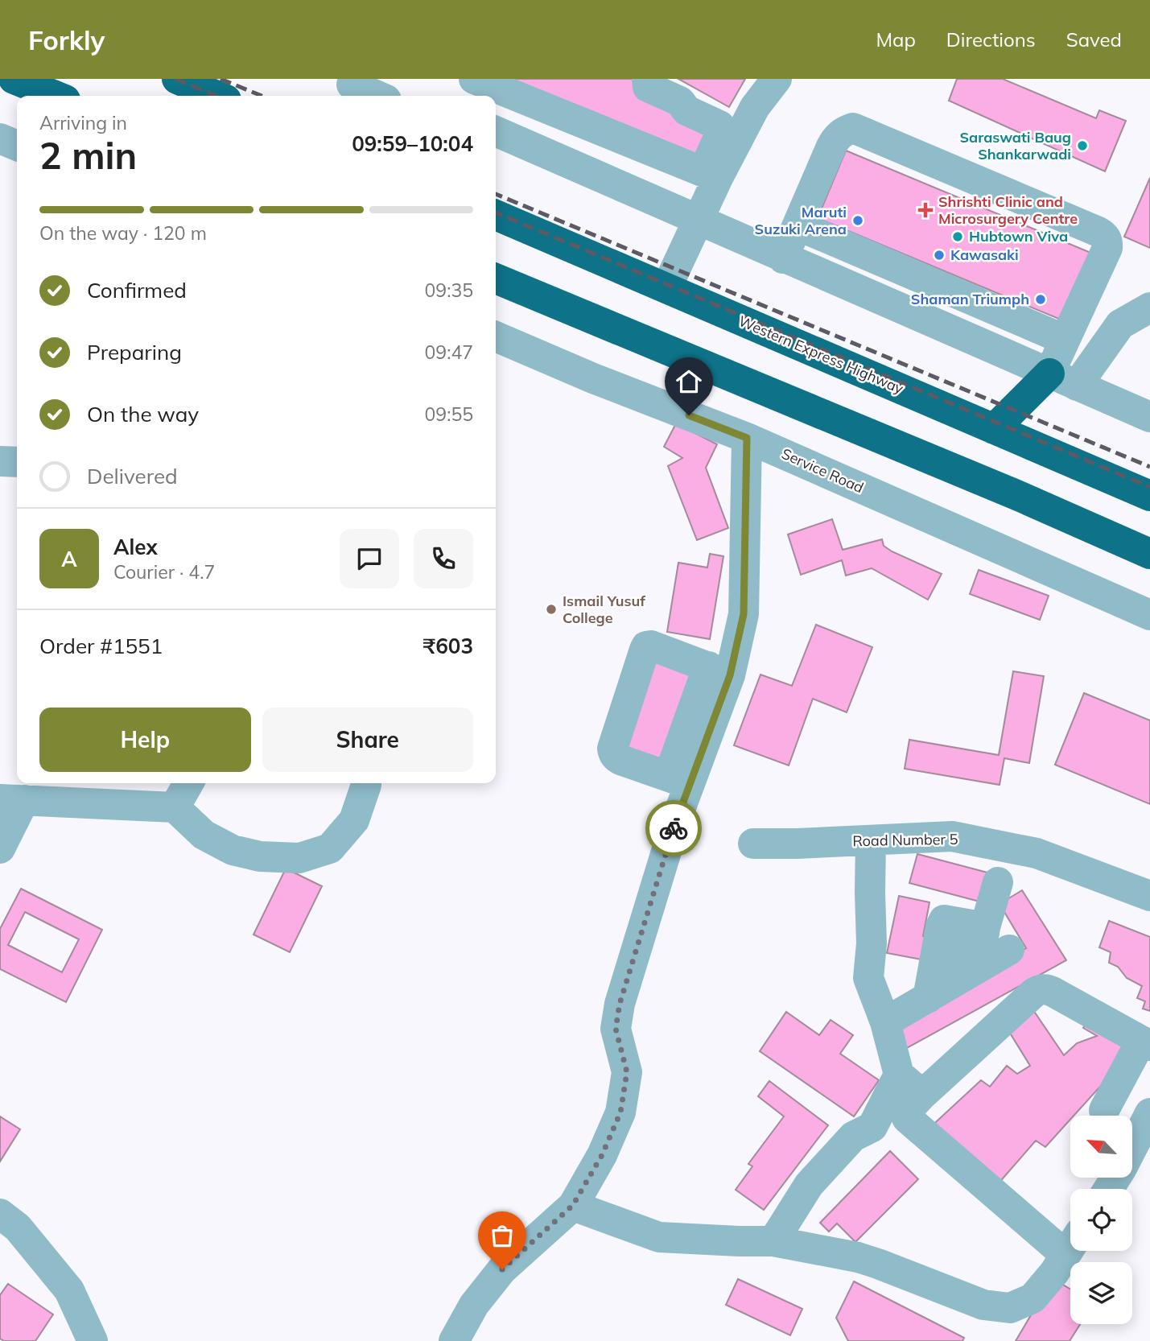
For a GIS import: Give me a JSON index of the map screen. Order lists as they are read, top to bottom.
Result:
{
  "streets": {
    "highway": ["Western Express Highway"],
    "street": ["Service Road", "Road Number 5"]
  },
  "places": {
    "other": [
      "Saraswati Baug Shankarwadi",
      "Maruti Suzuki Arena",
      "Hubtown Viva",
      "Kawasaki",
      "Shaman Triumph",
      "Ismail Yusuf College"
    ],
    "health": ["Shrishti Clinic and Microsurgery Centre"]
  },
  "north": "top left",
  "page": {
    "header": "Forkly",
    "nav": ["Map", "Directions", "Saved"],
    "heading": ["2 min", "Arriving in", "09:59–10:04"],
    "panel": [
      "Alex",
      "Courier · 4.7",
      "Order #1551",
      "₹603"
    ],
    "bar": "On the way · 120 m",
    "list": [
      ["Confirmed", "09:35"],
      ["Preparing", "09:47"],
      ["On the way", "09:55"],
      "Delivered"
    ],
    "round": "A",
    "buttons": ["Help", "Share"]
  }
}
